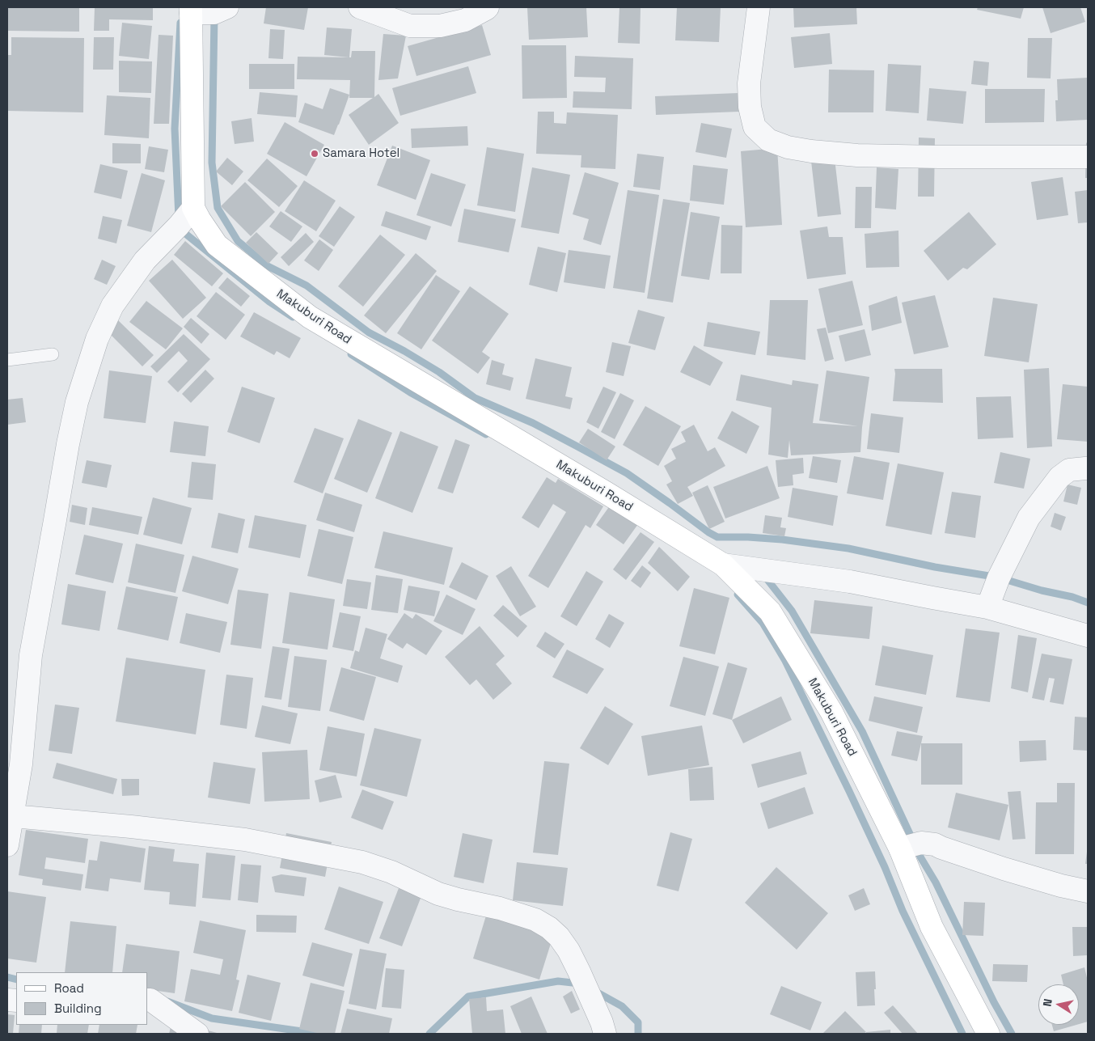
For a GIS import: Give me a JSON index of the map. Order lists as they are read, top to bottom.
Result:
{
  "streets": {
    "street": ["Makuburi Road"]
  },
  "places": ["Samara Hotel"],
  "legend": ["Road", "Building"],
  "north": "left"
}
